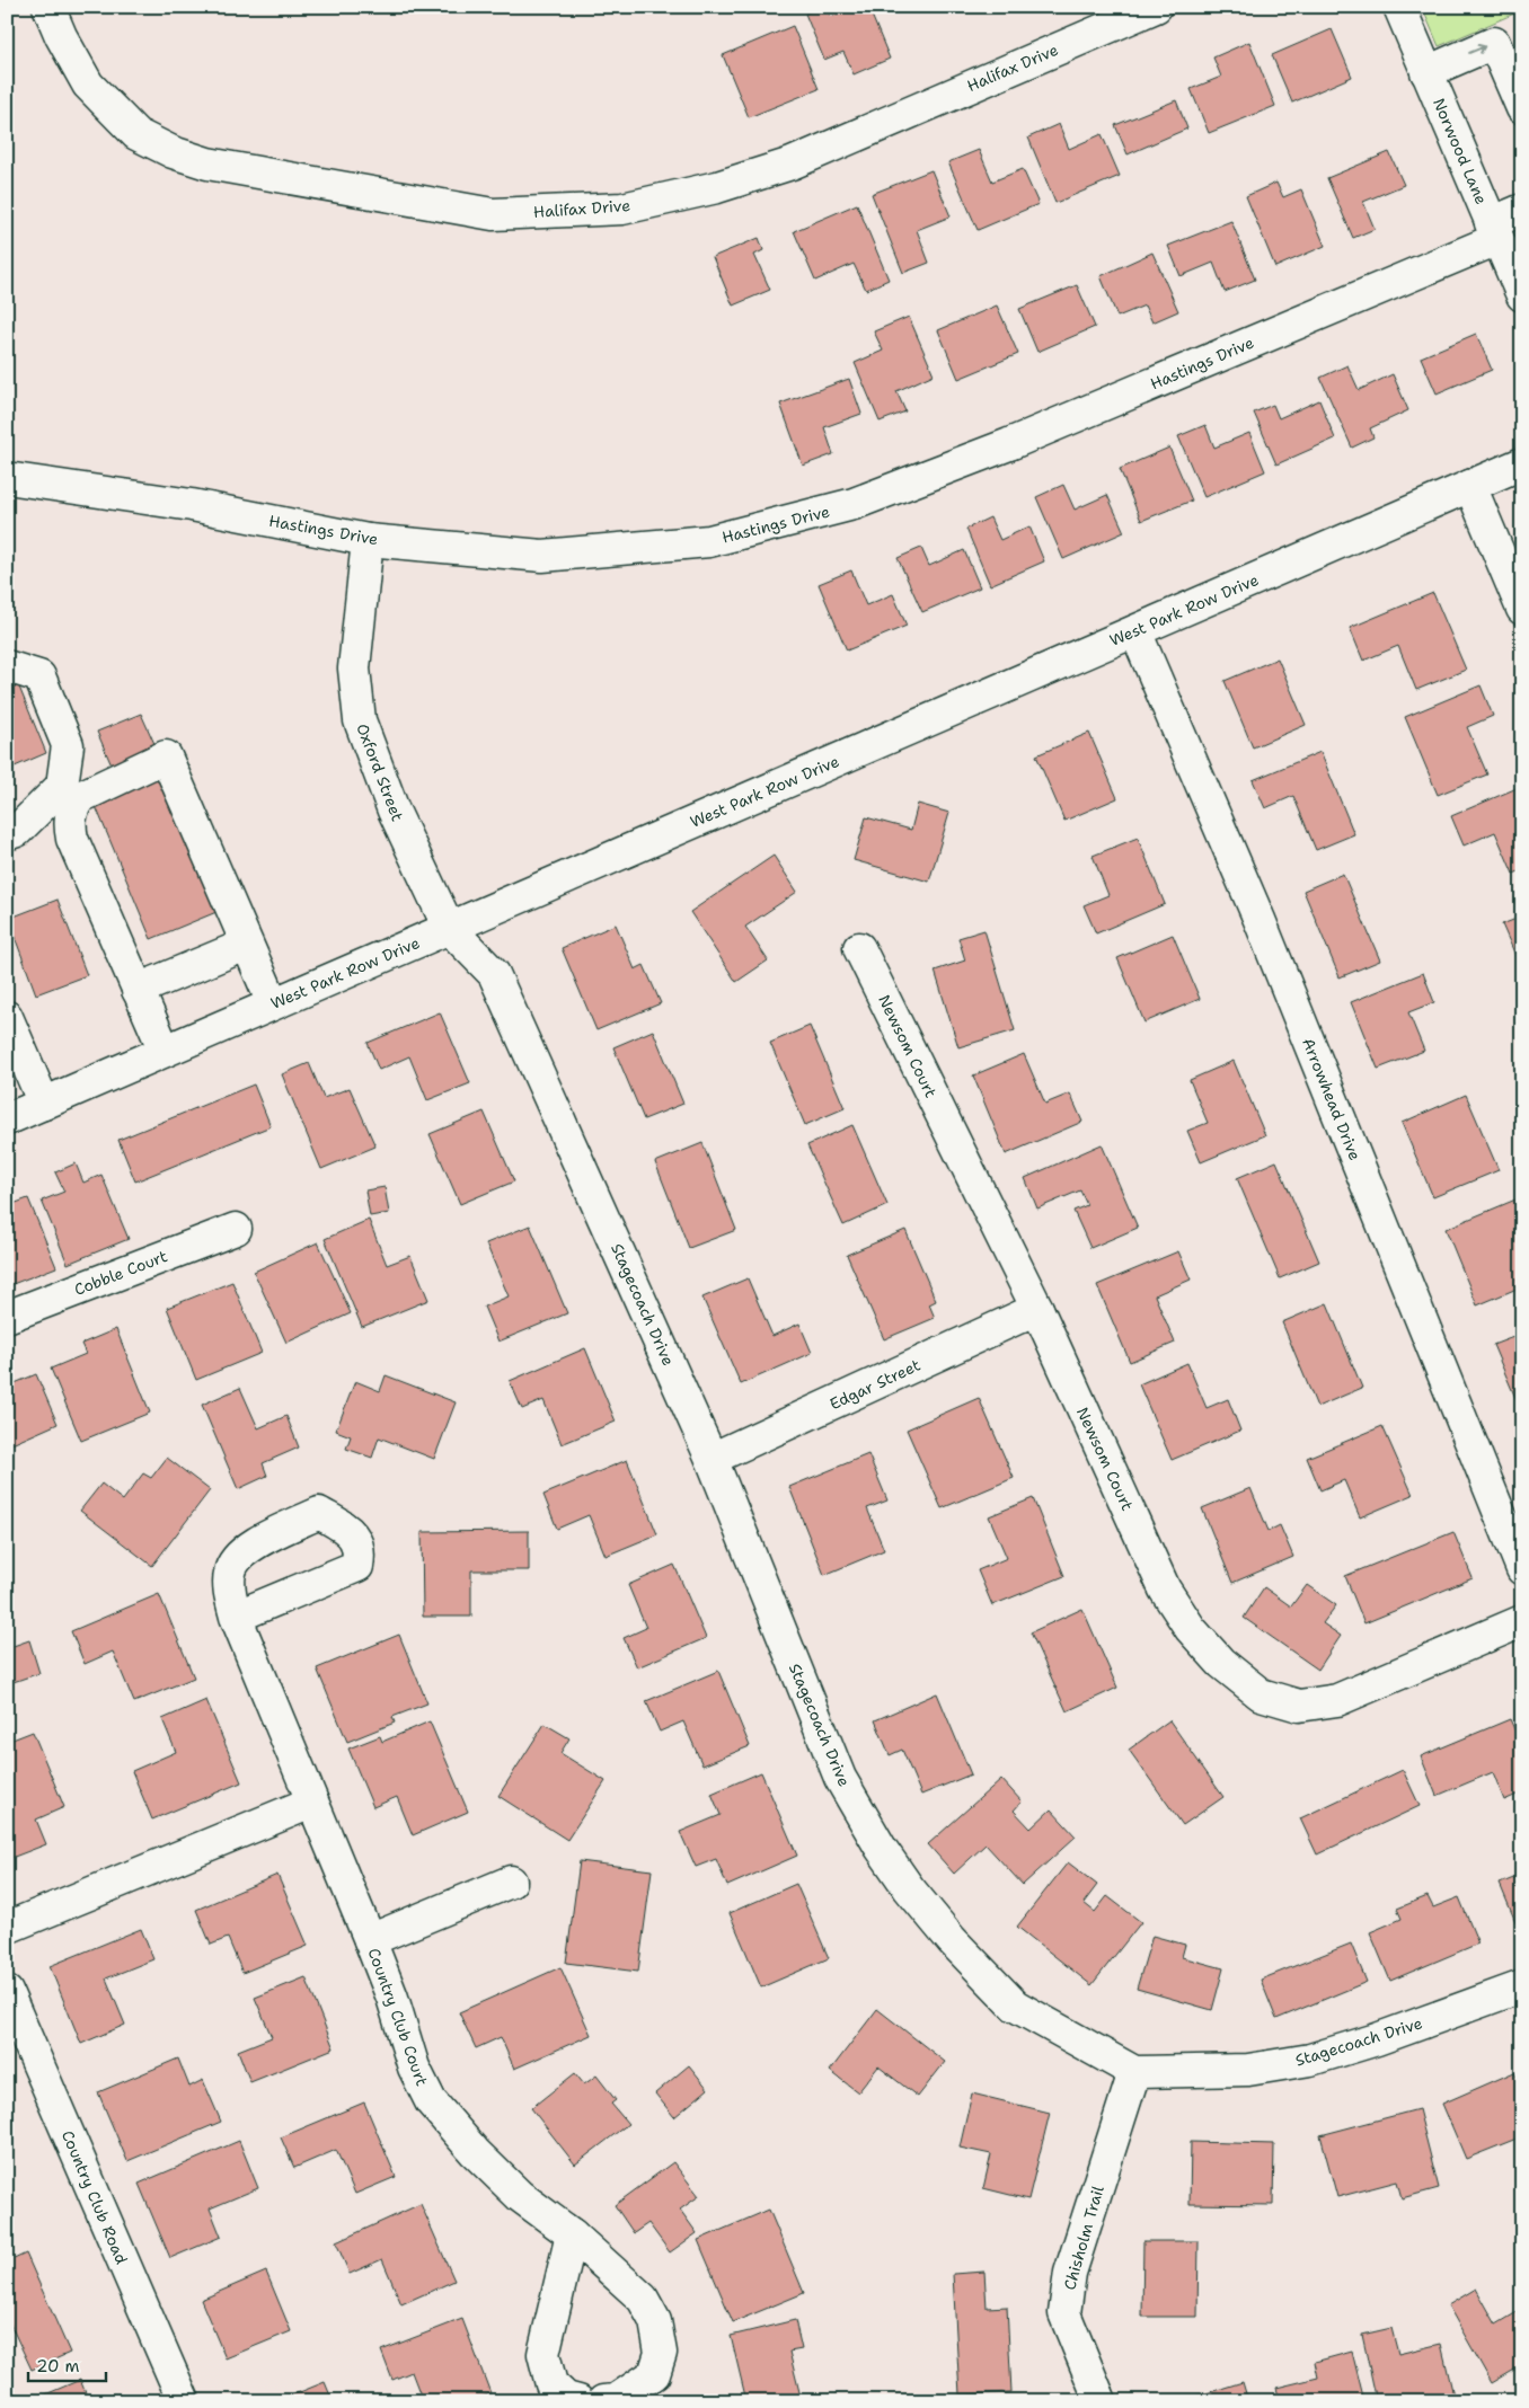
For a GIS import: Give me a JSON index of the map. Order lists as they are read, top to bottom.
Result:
{
  "streets": {
    "street": [
      "Halifax Drive",
      "Norwood Lane",
      "Hastings Drive",
      "West Park Row Drive",
      "Oxford Street",
      "Newsom Court",
      "Arrowhead Drive",
      "Cobble Court",
      "Stagecoach Drive",
      "Edgar Street",
      "Country Club Court",
      "Country Club Road",
      "Chisholm Trail"
    ]
  },
  "crossings": [
    ["Norwood Lane", "Hastings Drive"],
    ["Hastings Drive", "Oxford Street"],
    ["West Park Row Drive", "Oxford Street"],
    ["West Park Row Drive", "Arrowhead Drive"],
    ["West Park Row Drive", "Stagecoach Drive"],
    ["Oxford Street", "Stagecoach Drive"],
    ["Newsom Court", "Edgar Street"],
    ["Stagecoach Drive", "Edgar Street"],
    ["Stagecoach Drive", "Chisholm Trail"]
  ],
  "scale_bar": "20 m"
}
